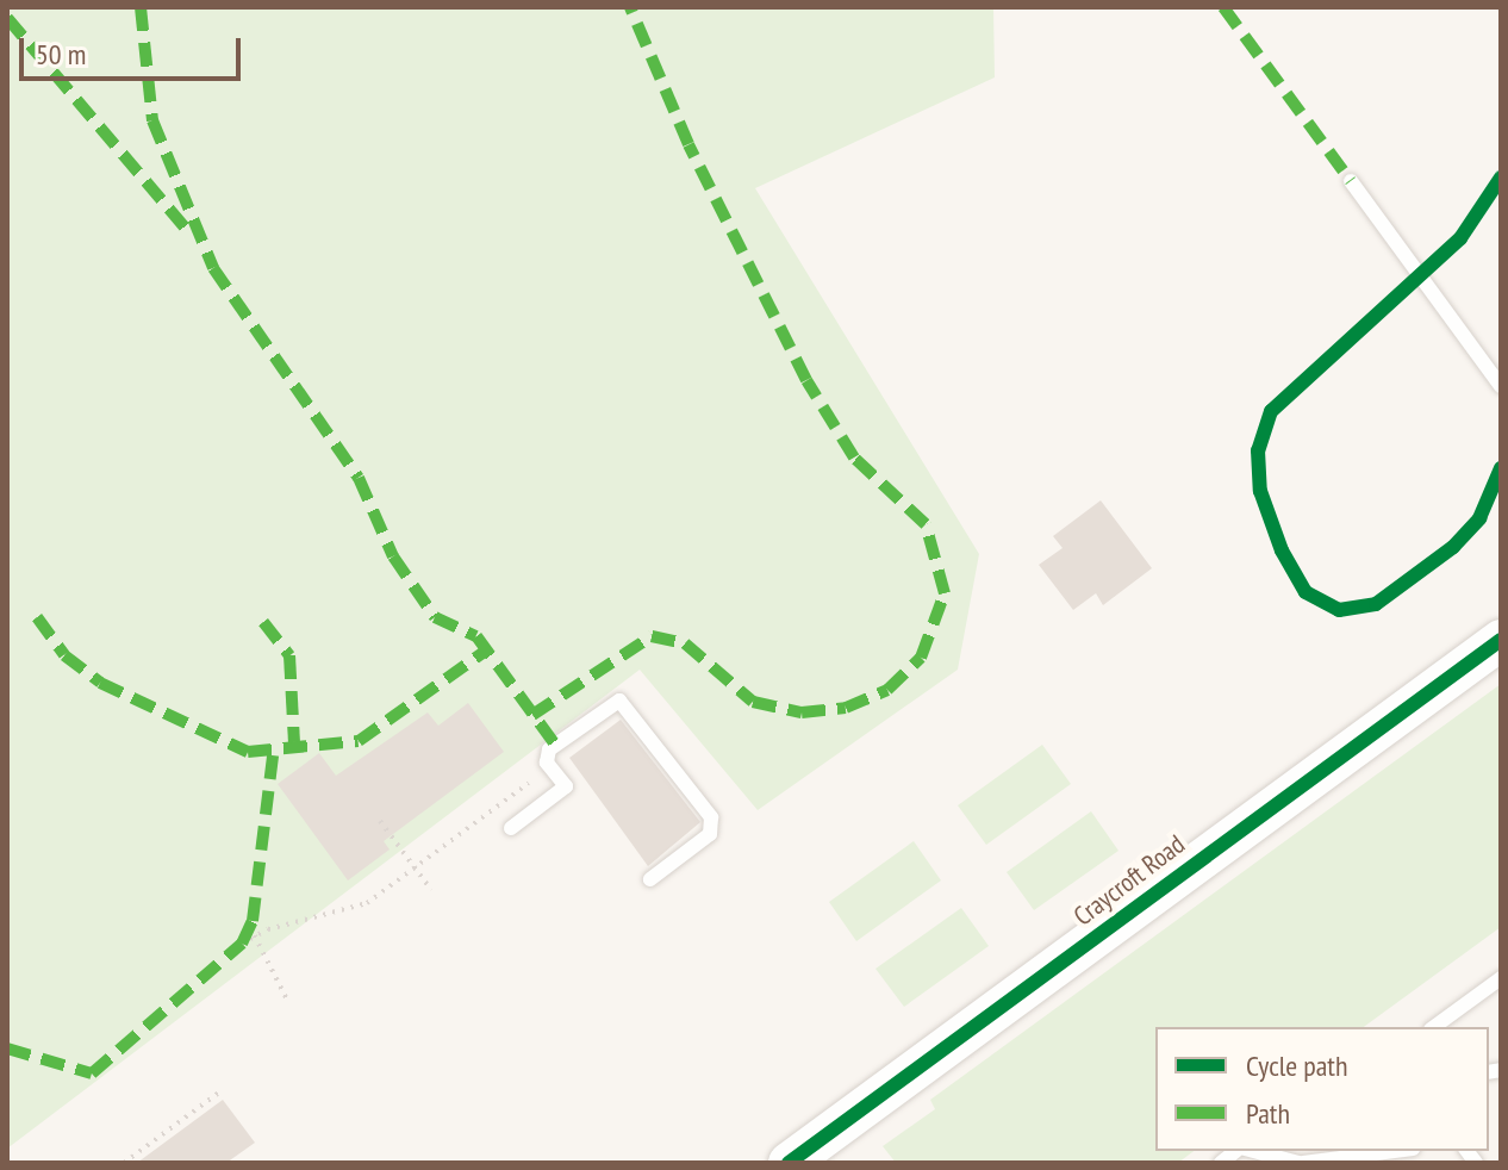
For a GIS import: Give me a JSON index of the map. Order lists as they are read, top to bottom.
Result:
{
  "streets": {
    "street": ["Craycroft Road"]
  },
  "legend": ["Cycle path", "Path"],
  "scale_bar": "50 m"
}
